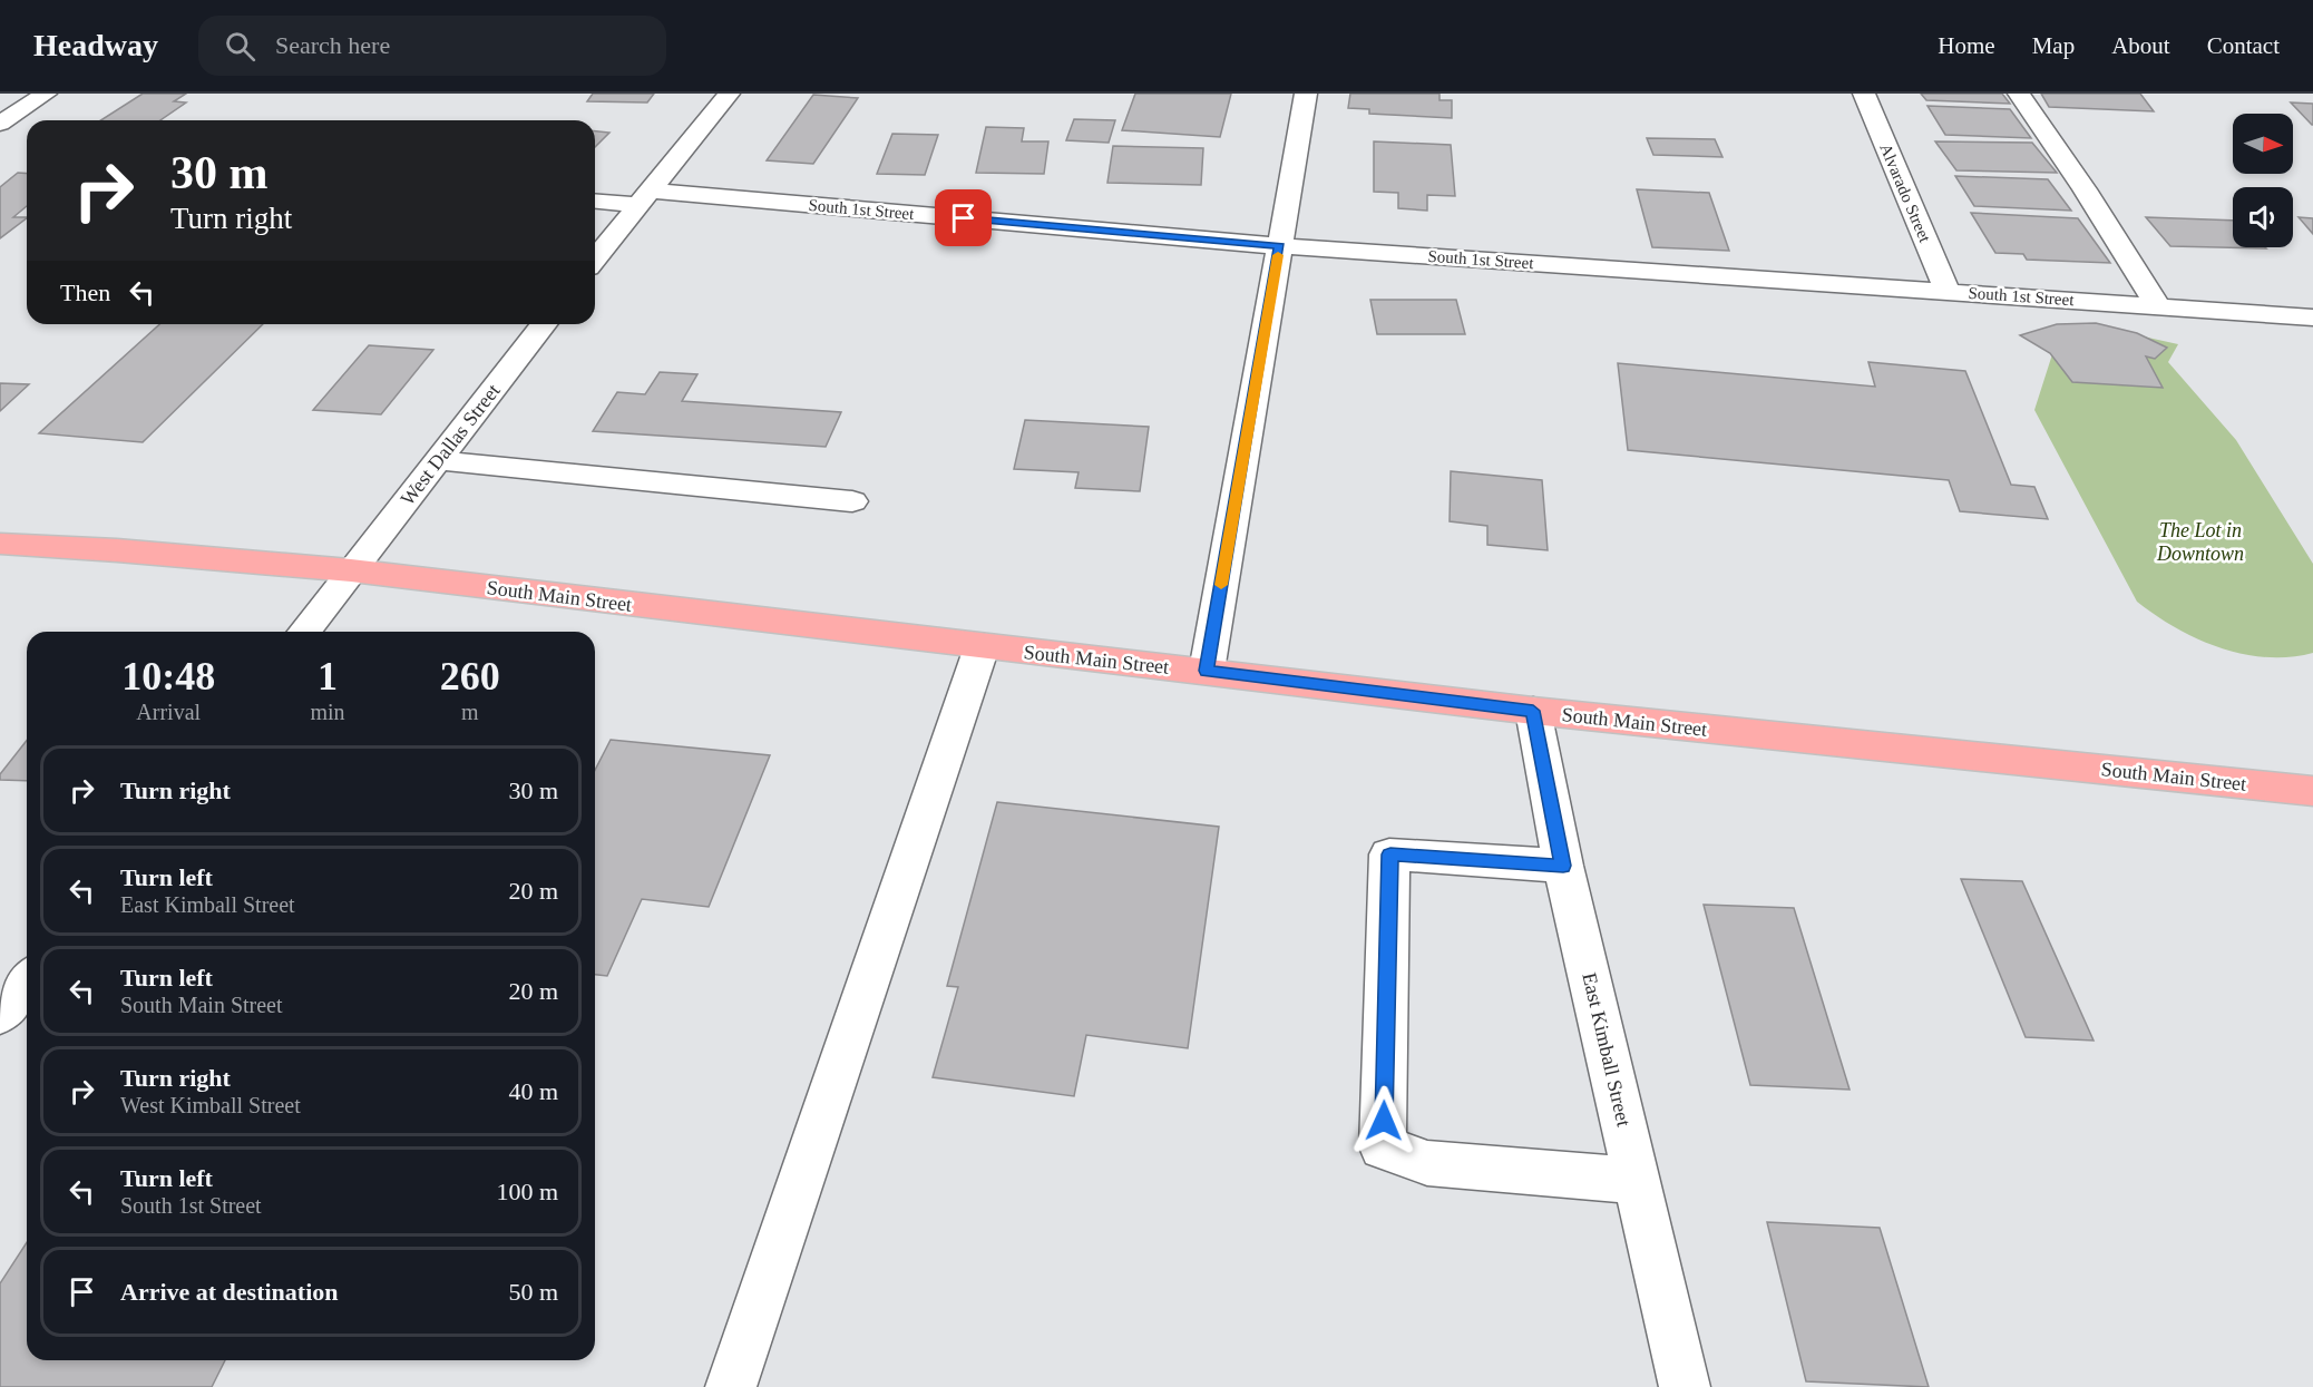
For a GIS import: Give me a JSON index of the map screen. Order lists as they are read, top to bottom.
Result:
{
  "streets": {
    "main road": ["South Main Street"],
    "street": [
      "Alvarado Street",
      "South 1st Street",
      "West Dallas Street",
      "East Kimball Street"
    ]
  },
  "crossings": [
    ["Alvarado Street", "South 1st Street"],
    ["West Dallas Street", "South Main Street"],
    ["South Main Street", "East Kimball Street"]
  ],
  "parks": ["The Lot in Downtown"],
  "north": "right",
  "page": {
    "header": "Headway",
    "search": "Search here",
    "nav": [
      "Home",
      "Map",
      "About",
      "Contact"
    ],
    "turn": ["30 m", "Turn right"],
    "then": "Then",
    "eta": [
      "10:48",
      "Arrival",
      "1",
      "min",
      "260",
      "m"
    ],
    "list": [
      {
        "name": "Turn right",
        "value": "30 m"
      },
      {
        "name": "Turn left",
        "note": "East Kimball Street",
        "value": "20 m"
      },
      {
        "name": "Turn left",
        "note": "South Main Street",
        "value": "20 m"
      },
      {
        "name": "Turn right",
        "note": "West Kimball Street",
        "value": "40 m"
      },
      {
        "name": "Turn left",
        "note": "South 1st Street",
        "value": "100 m"
      },
      {
        "name": "Arrive at destination",
        "value": "50 m"
      }
    ]
  }
}
